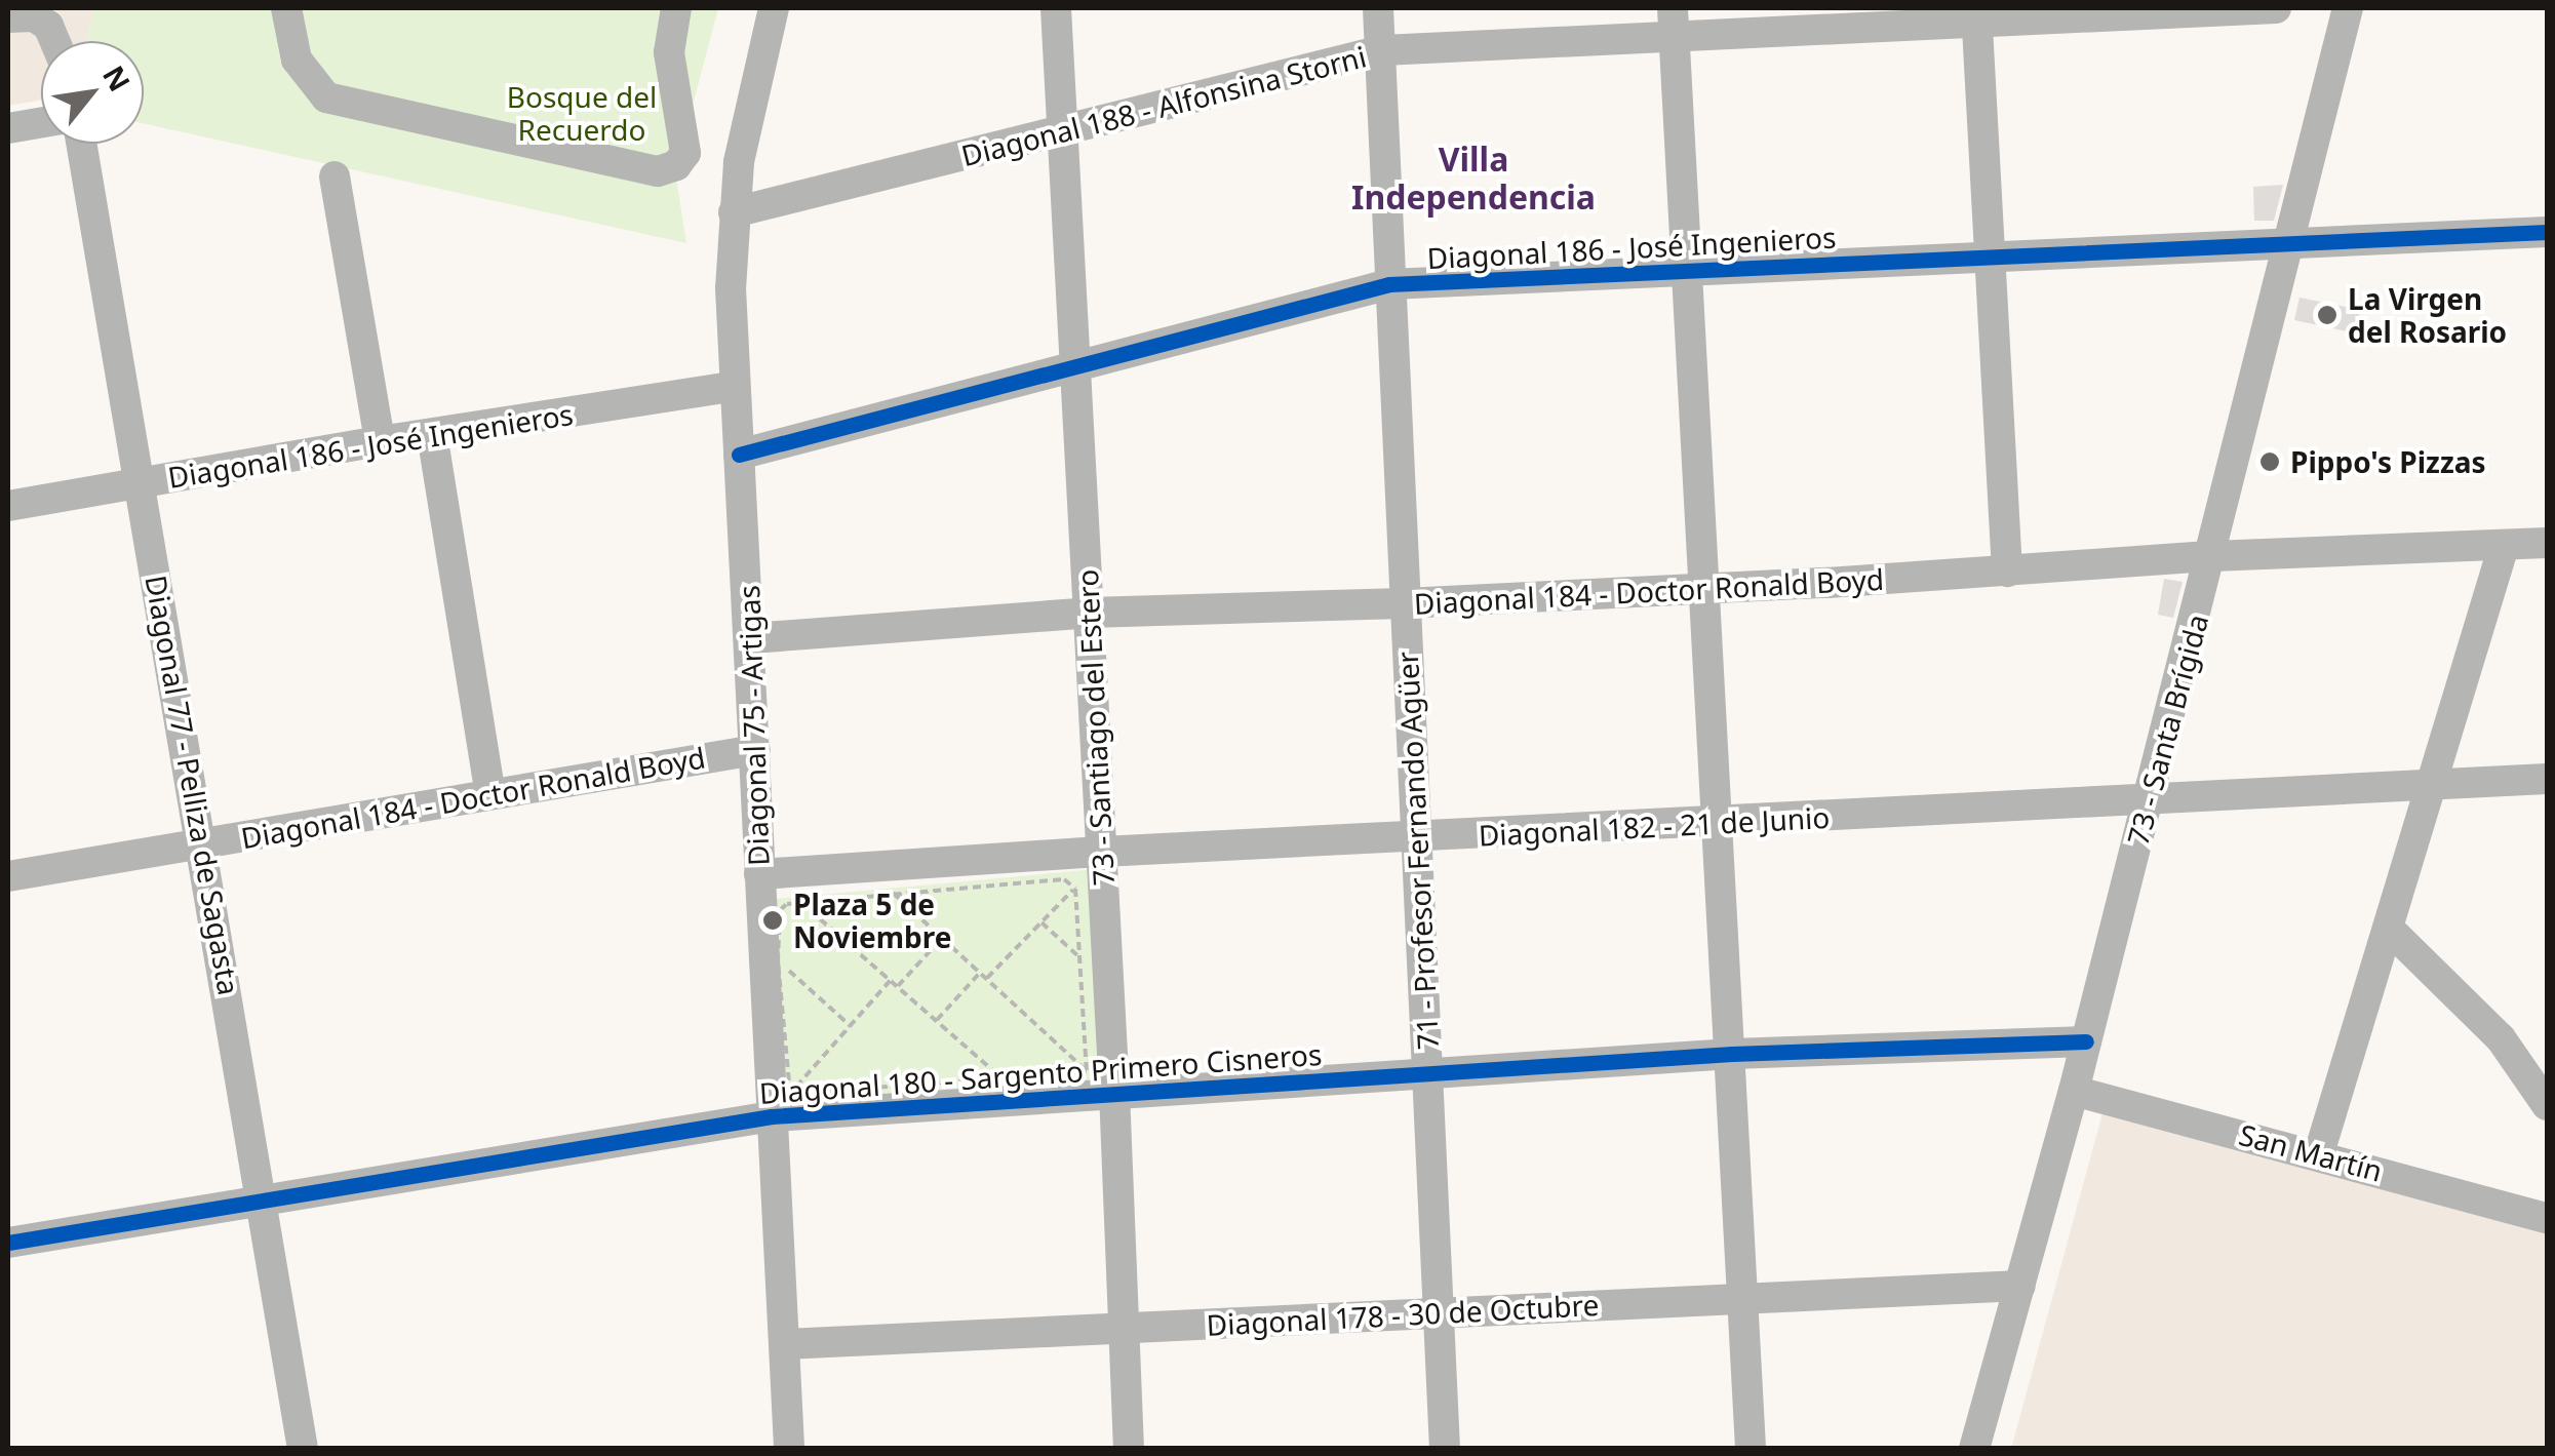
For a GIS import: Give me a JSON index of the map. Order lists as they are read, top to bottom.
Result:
{
  "streets": {
    "street": [
      "Diagonal 188 - Alfonsina Storni",
      "Diagonal 186 - José Ingenieros",
      "Diagonal 184 - Doctor Ronald Boyd",
      "Diagonal 75 - Artigas",
      "73 - Santiago del Estero",
      "73 - Santa Brígida",
      "Diagonal 77 - Pelliza de Sagasta",
      "Diagonal 182 - 21 de Junio",
      "71 - Profesor Fernando Agüer",
      "Diagonal 180 - Sargento Primero Cisneros",
      "San Martín",
      "Diagonal 178 - 30 de Octubre"
    ]
  },
  "crossings": [
    ["Diagonal 188 - Alfonsina Storni", "Diagonal 75 - Artigas"],
    ["Diagonal 188 - Alfonsina Storni", "73 - Santiago del Estero"],
    ["Diagonal 188 - Alfonsina Storni", "71 - Profesor Fernando Agüer"],
    ["Diagonal 186 - José Ingenieros", "Diagonal 75 - Artigas"],
    ["Diagonal 186 - José Ingenieros", "73 - Santiago del Estero"],
    ["Diagonal 186 - José Ingenieros", "73 - Santa Brígida"],
    ["Diagonal 186 - José Ingenieros", "Diagonal 77 - Pelliza de Sagasta"],
    ["Diagonal 186 - José Ingenieros", "71 - Profesor Fernando Agüer"],
    ["Diagonal 184 - Doctor Ronald Boyd", "Diagonal 75 - Artigas"],
    ["Diagonal 184 - Doctor Ronald Boyd", "73 - Santiago del Estero"],
    ["Diagonal 184 - Doctor Ronald Boyd", "73 - Santa Brígida"],
    ["Diagonal 184 - Doctor Ronald Boyd", "Diagonal 77 - Pelliza de Sagasta"],
    ["Diagonal 184 - Doctor Ronald Boyd", "71 - Profesor Fernando Agüer"],
    ["Diagonal 75 - Artigas", "Diagonal 182 - 21 de Junio"],
    ["Diagonal 75 - Artigas", "Diagonal 180 - Sargento Primero Cisneros"],
    ["Diagonal 75 - Artigas", "Diagonal 178 - 30 de Octubre"],
    ["73 - Santiago del Estero", "Diagonal 182 - 21 de Junio"],
    ["73 - Santiago del Estero", "Diagonal 180 - Sargento Primero Cisneros"],
    ["73 - Santiago del Estero", "Diagonal 178 - 30 de Octubre"],
    ["73 - Santa Brígida", "Diagonal 182 - 21 de Junio"],
    ["73 - Santa Brígida", "Diagonal 180 - Sargento Primero Cisneros"],
    ["73 - Santa Brígida", "San Martín"],
    ["73 - Santa Brígida", "Diagonal 178 - 30 de Octubre"],
    ["Diagonal 77 - Pelliza de Sagasta", "Diagonal 180 - Sargento Primero Cisneros"],
    ["Diagonal 182 - 21 de Junio", "71 - Profesor Fernando Agüer"],
    ["71 - Profesor Fernando Agüer", "Diagonal 180 - Sargento Primero Cisneros"],
    ["71 - Profesor Fernando Agüer", "Diagonal 178 - 30 de Octubre"]
  ],
  "districts": ["Villa Independencia"],
  "parks": ["Bosque del Recuerdo"],
  "places": ["La Virgen del Rosario", "Pippo's Pizzas", "Plaza 5 de Noviembre"],
  "north": "top right"
}
